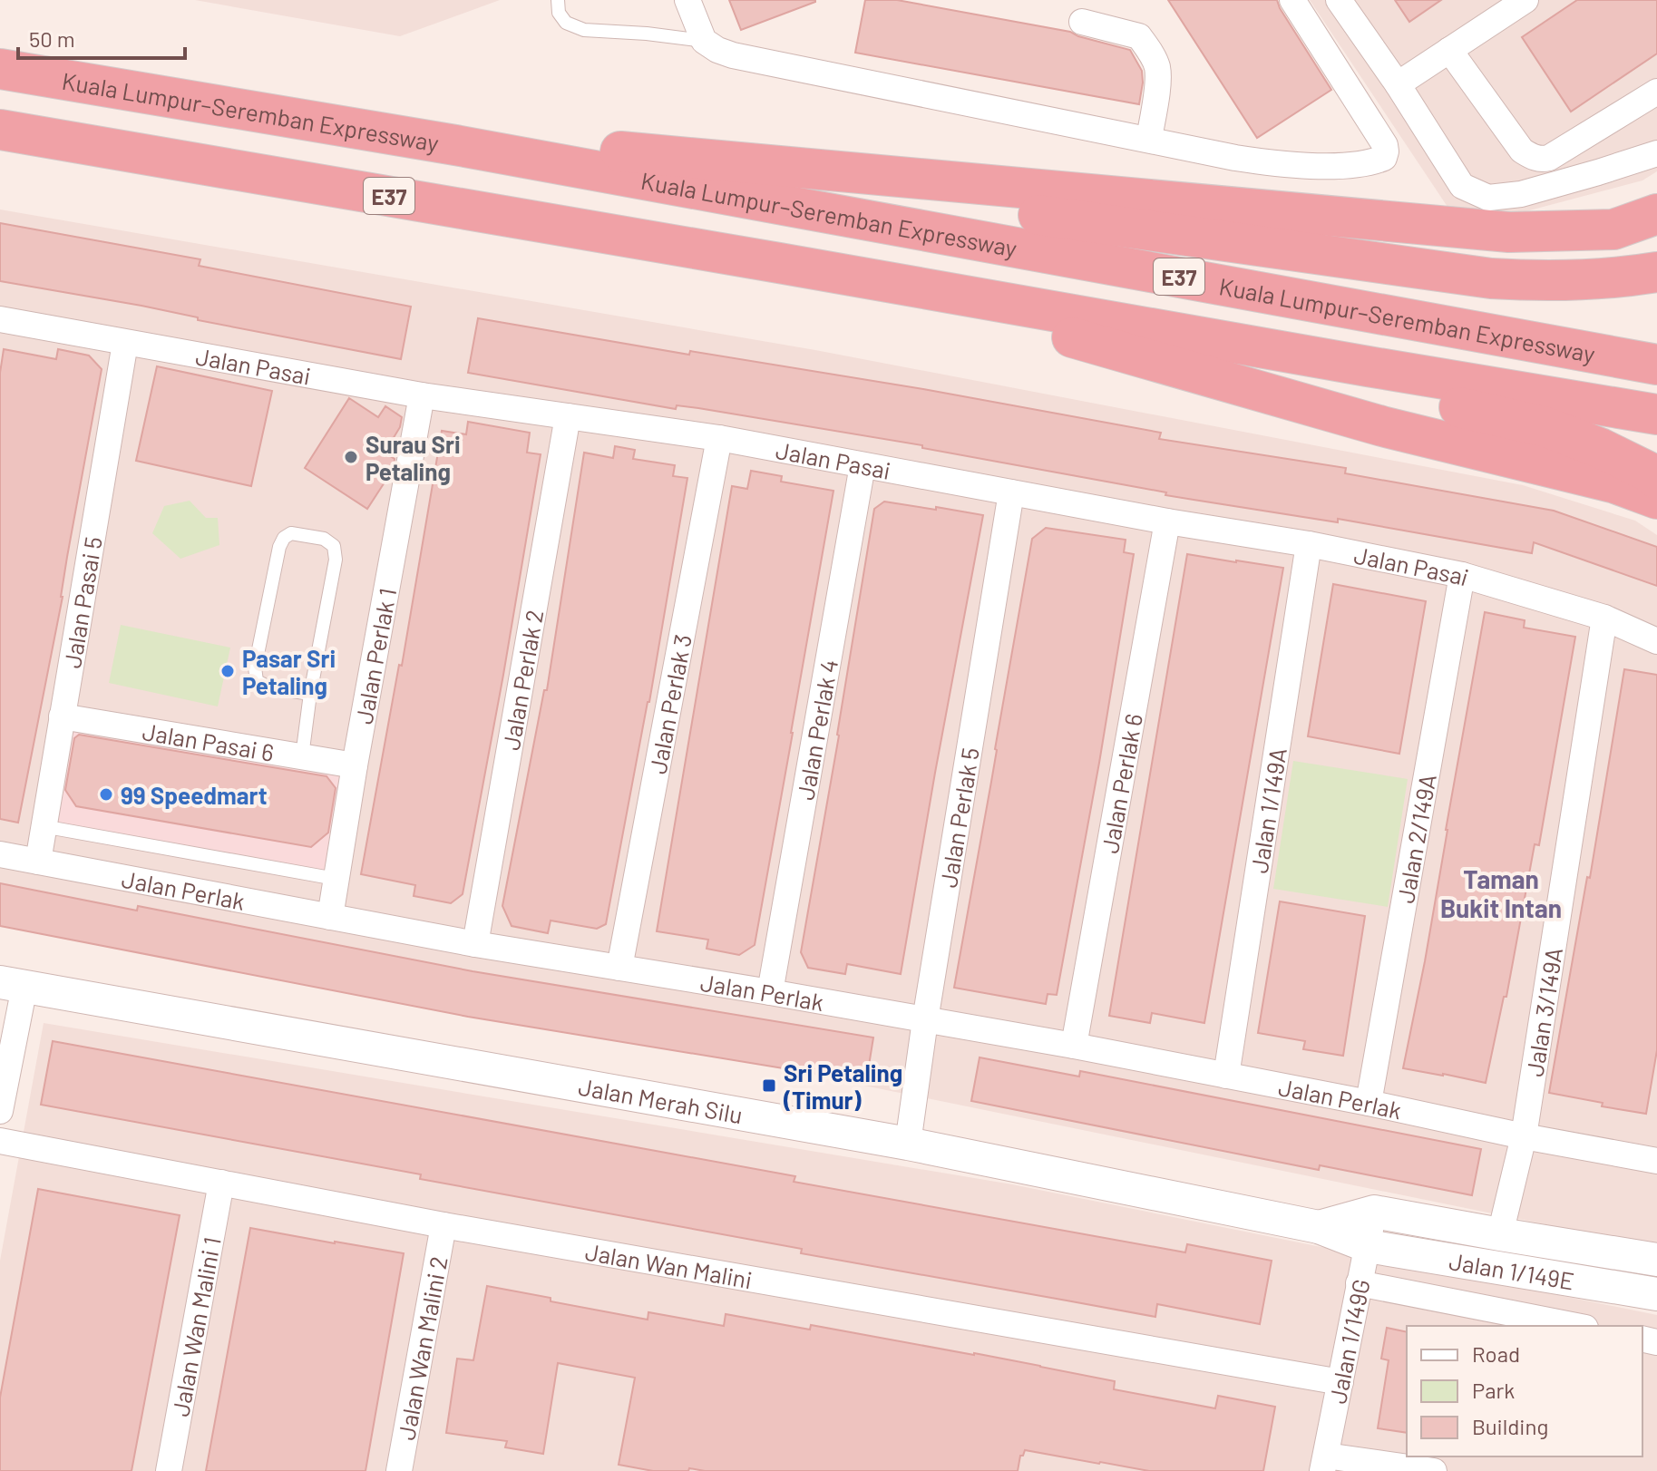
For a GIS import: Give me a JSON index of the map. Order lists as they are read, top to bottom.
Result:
{
  "streets": {
    "highway": ["Kuala Lumpur–Seremban Expressway", "E37"],
    "street": [
      "Jalan Pasai",
      "Jalan Pasai 5",
      "Jalan Perlak 1",
      "Jalan Perlak 2",
      "Jalan Perlak 3",
      "Jalan Perlak 4",
      "Jalan Pasai 6",
      "Jalan Perlak 6",
      "Jalan 1/149A",
      "Jalan Perlak 5",
      "Jalan 2/149A",
      "Jalan Perlak",
      "Jalan 3/149A",
      "Jalan Merah Silu",
      "Jalan Wan Malini",
      "Jalan 1/149E",
      "Jalan Wan Malini 1",
      "Jalan 1/149G",
      "Jalan Wan Malini 2"
    ]
  },
  "crossings": [
    ["Jalan Pasai", "Jalan Pasai 5"],
    ["Jalan Pasai", "Jalan Perlak 1"],
    ["Jalan Pasai", "Jalan Perlak 2"],
    ["Jalan Pasai", "Jalan Perlak 3"],
    ["Jalan Pasai", "Jalan Perlak 4"],
    ["Jalan Pasai", "Jalan Perlak 6"],
    ["Jalan Pasai", "Jalan 1/149A"],
    ["Jalan Pasai", "Jalan Perlak 5"],
    ["Jalan Pasai", "Jalan 2/149A"],
    ["Jalan Pasai", "Jalan 3/149A"],
    ["Jalan Pasai 5", "Jalan Pasai 6"],
    ["Jalan Pasai 5", "Jalan Perlak"],
    ["Jalan Perlak 1", "Jalan Pasai 6"],
    ["Jalan Perlak 1", "Jalan Perlak"],
    ["Jalan Perlak 2", "Jalan Perlak"],
    ["Jalan Perlak 3", "Jalan Perlak"],
    ["Jalan Perlak 4", "Jalan Perlak"],
    ["Jalan Perlak 6", "Jalan Perlak"],
    ["Jalan 1/149A", "Jalan Perlak"],
    ["Jalan Perlak 5", "Jalan Perlak"],
    ["Jalan Perlak 5", "Jalan Merah Silu"],
    ["Jalan 2/149A", "Jalan Perlak"],
    ["Jalan Perlak", "Jalan 3/149A"],
    ["Jalan 3/149A", "Jalan 1/149E"],
    ["Jalan Merah Silu", "Jalan 1/149E"],
    ["Jalan Merah Silu", "Jalan 1/149G"],
    ["Jalan Wan Malini", "Jalan Wan Malini 1"],
    ["Jalan Wan Malini", "Jalan 1/149G"],
    ["Jalan Wan Malini", "Jalan Wan Malini 2"],
    ["Jalan 1/149E", "Jalan 1/149G"]
  ],
  "districts": ["Taman Bukit Intan"],
  "places": {
    "other": ["Surau Sri Petaling", "Pasar Sri Petaling", "99 Speedmart"],
    "transit": ["Sri Petaling (Timur)"]
  },
  "legend": ["Road", "Park", "Building"],
  "scale_bar": "50 m"
}
